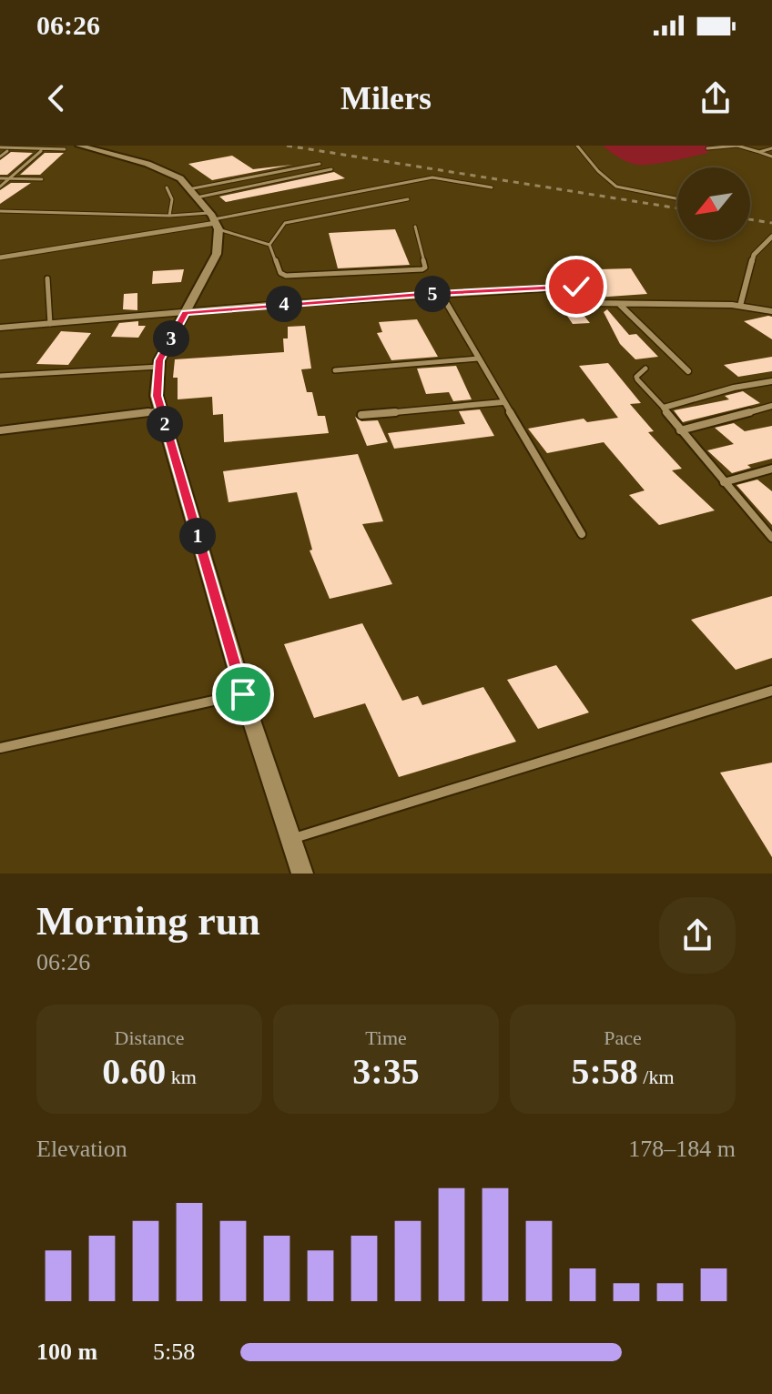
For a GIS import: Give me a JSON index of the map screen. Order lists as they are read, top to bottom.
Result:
{
  "north": "bottom left",
  "page": {
    "status": "06:26",
    "header": "Milers",
    "pins": [
      "5",
      "4",
      "3",
      "2",
      "1"
    ],
    "heading": ["Morning run", "06:26"],
    "stats": [
      ["Distance", "0.60 km"],
      ["Time", "3:35"],
      ["Pace", "5:58 /km"]
    ],
    "chart": ["Elevation", "178–184 m"],
    "list": [
      {
        "name": "100 m",
        "note": "5:58"
      }
    ]
  }
}
